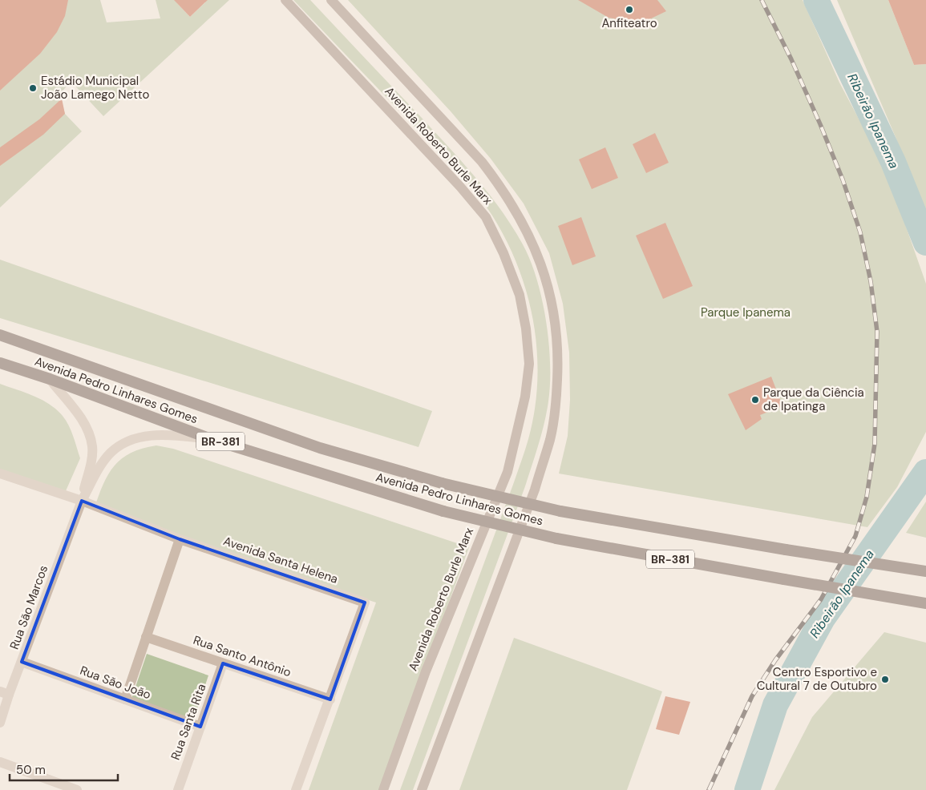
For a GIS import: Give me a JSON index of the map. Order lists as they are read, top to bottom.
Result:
{
  "streets": {
    "highway": ["Avenida Pedro Linhares Gomes", "BR-381"],
    "main road": ["Avenida Roberto Burle Marx"],
    "street": [
      "Avenida Santa Helena",
      "Rua São Marcos",
      "Rua Santo Antônio",
      "Rua São João",
      "Rua Santa Rita"
    ]
  },
  "crossings": [
    ["Avenida Santa Helena", "Rua São Marcos"],
    ["Avenida Santa Helena", "Rua Santo Antônio"],
    ["Rua São Marcos", "Rua São João"],
    ["Rua Santo Antônio", "Rua Santa Rita"],
    ["Rua São João", "Rua Santa Rita"]
  ],
  "water": ["Ribeirão Ipanema"],
  "parks": ["Parque Ipanema"],
  "places": [
    "Anfiteatro",
    "Estádio Municipal João Lamego Netto",
    "Parque da Ciência de Ipatinga",
    "Centro Esportivo e Cultural 7 de Outubro"
  ],
  "scale_bar": "50 m"
}
